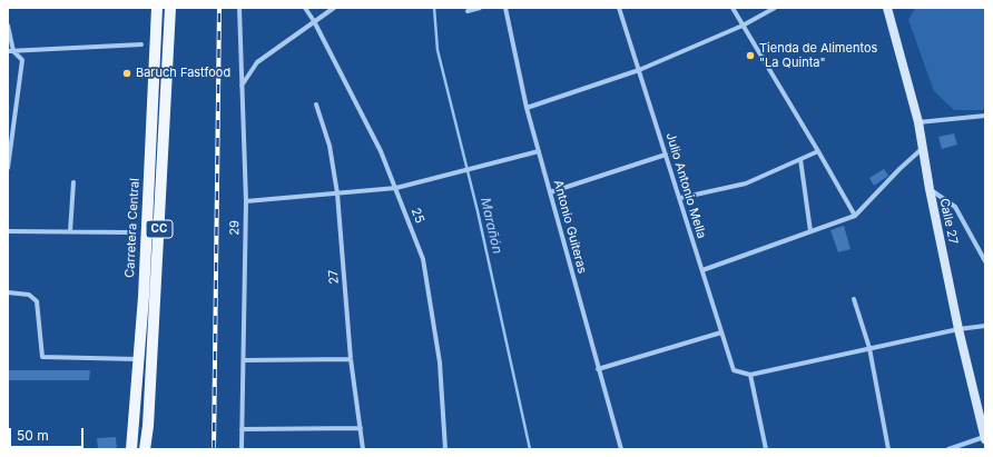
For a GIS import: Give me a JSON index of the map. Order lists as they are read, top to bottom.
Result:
{
  "streets": {
    "main road": ["Calle 27", "Carretera Central", "CC"],
    "street": [
      "Julio Antonio Mella",
      "25",
      "Antonio Guiteras",
      "29",
      "27"
    ]
  },
  "water": ["Marañón"],
  "places": ["Tienda de Alimentos \"La Quinta\"", "Baruch Fastfood"],
  "scale_bar": "50 m"
}
